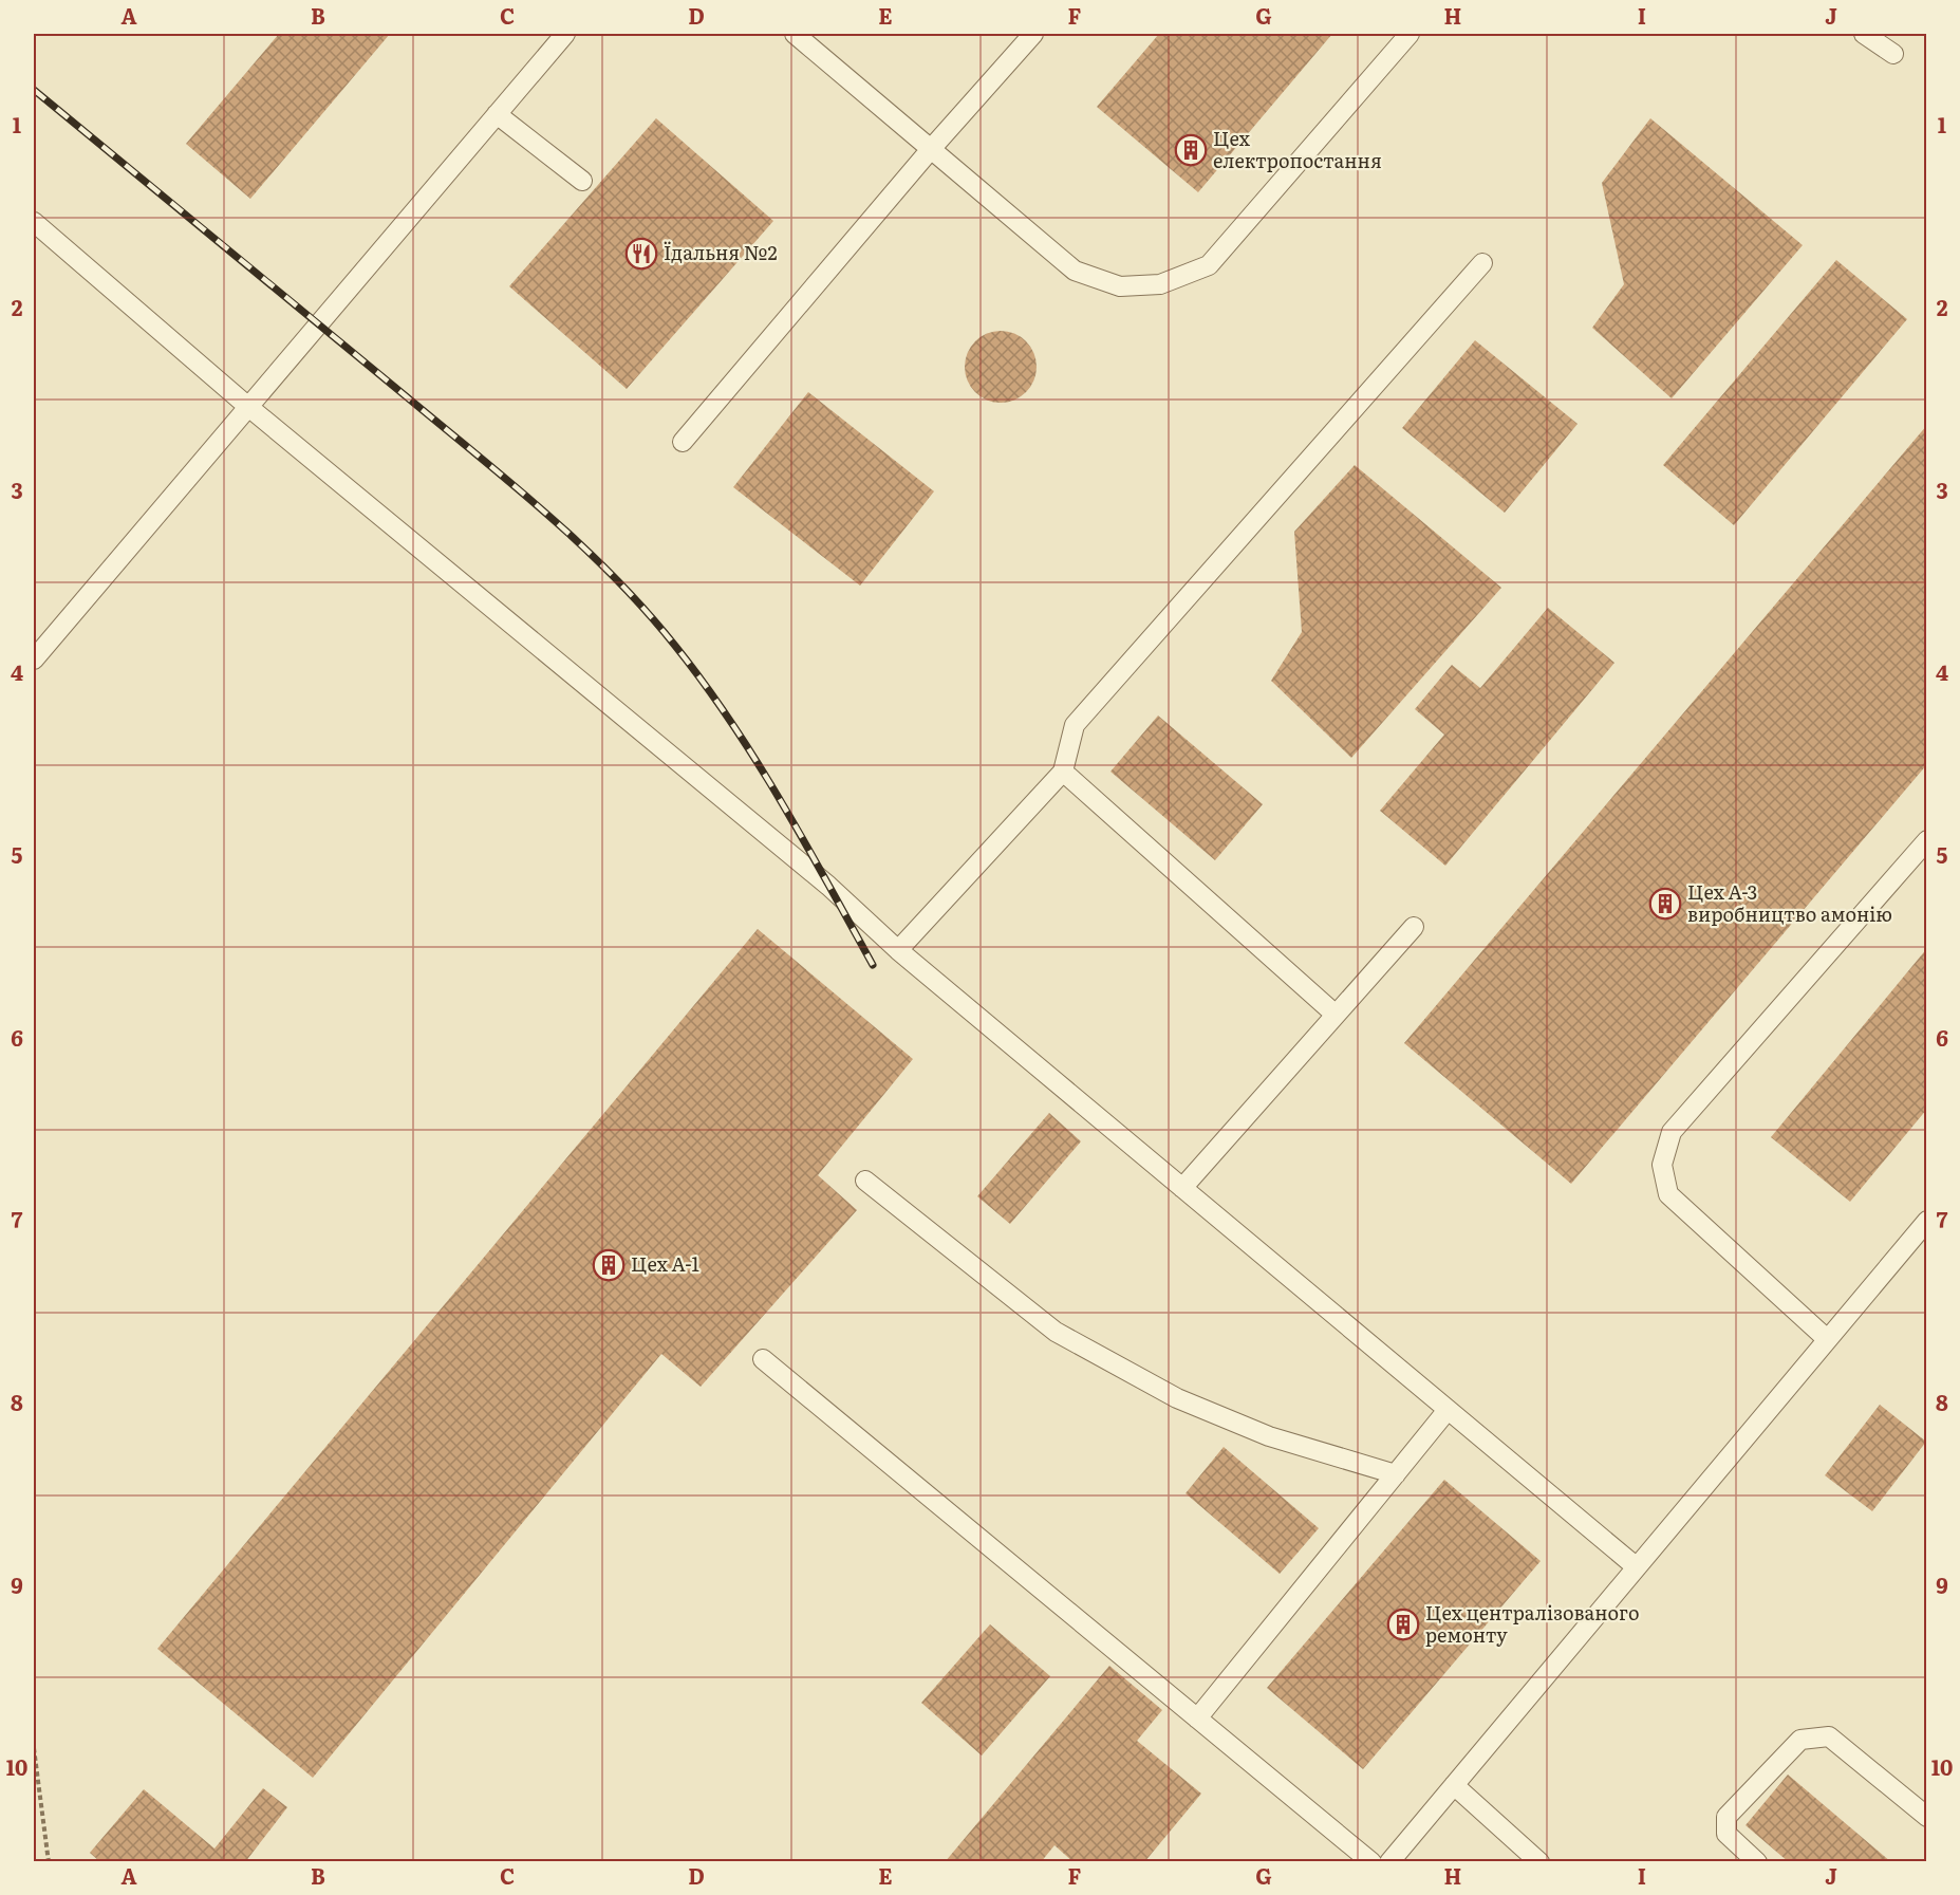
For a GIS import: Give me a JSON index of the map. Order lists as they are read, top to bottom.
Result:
{
  "places": {
    "building": [
      "Цех електропостання",
      "Цех А-3 виробництво амонію",
      "Цех А-1",
      "Цех централізованого ремонту"
    ],
    "restaurant": ["Їдальня №2"]
  },
  "grid": {
    "columns": [
      "A",
      "B",
      "C",
      "D",
      "E",
      "F",
      "G",
      "H",
      "I",
      "J"
    ],
    "rows": [
      "1",
      "2",
      "3",
      "4",
      "5",
      "6",
      "7",
      "8",
      "9",
      "10"
    ]
  }
}
